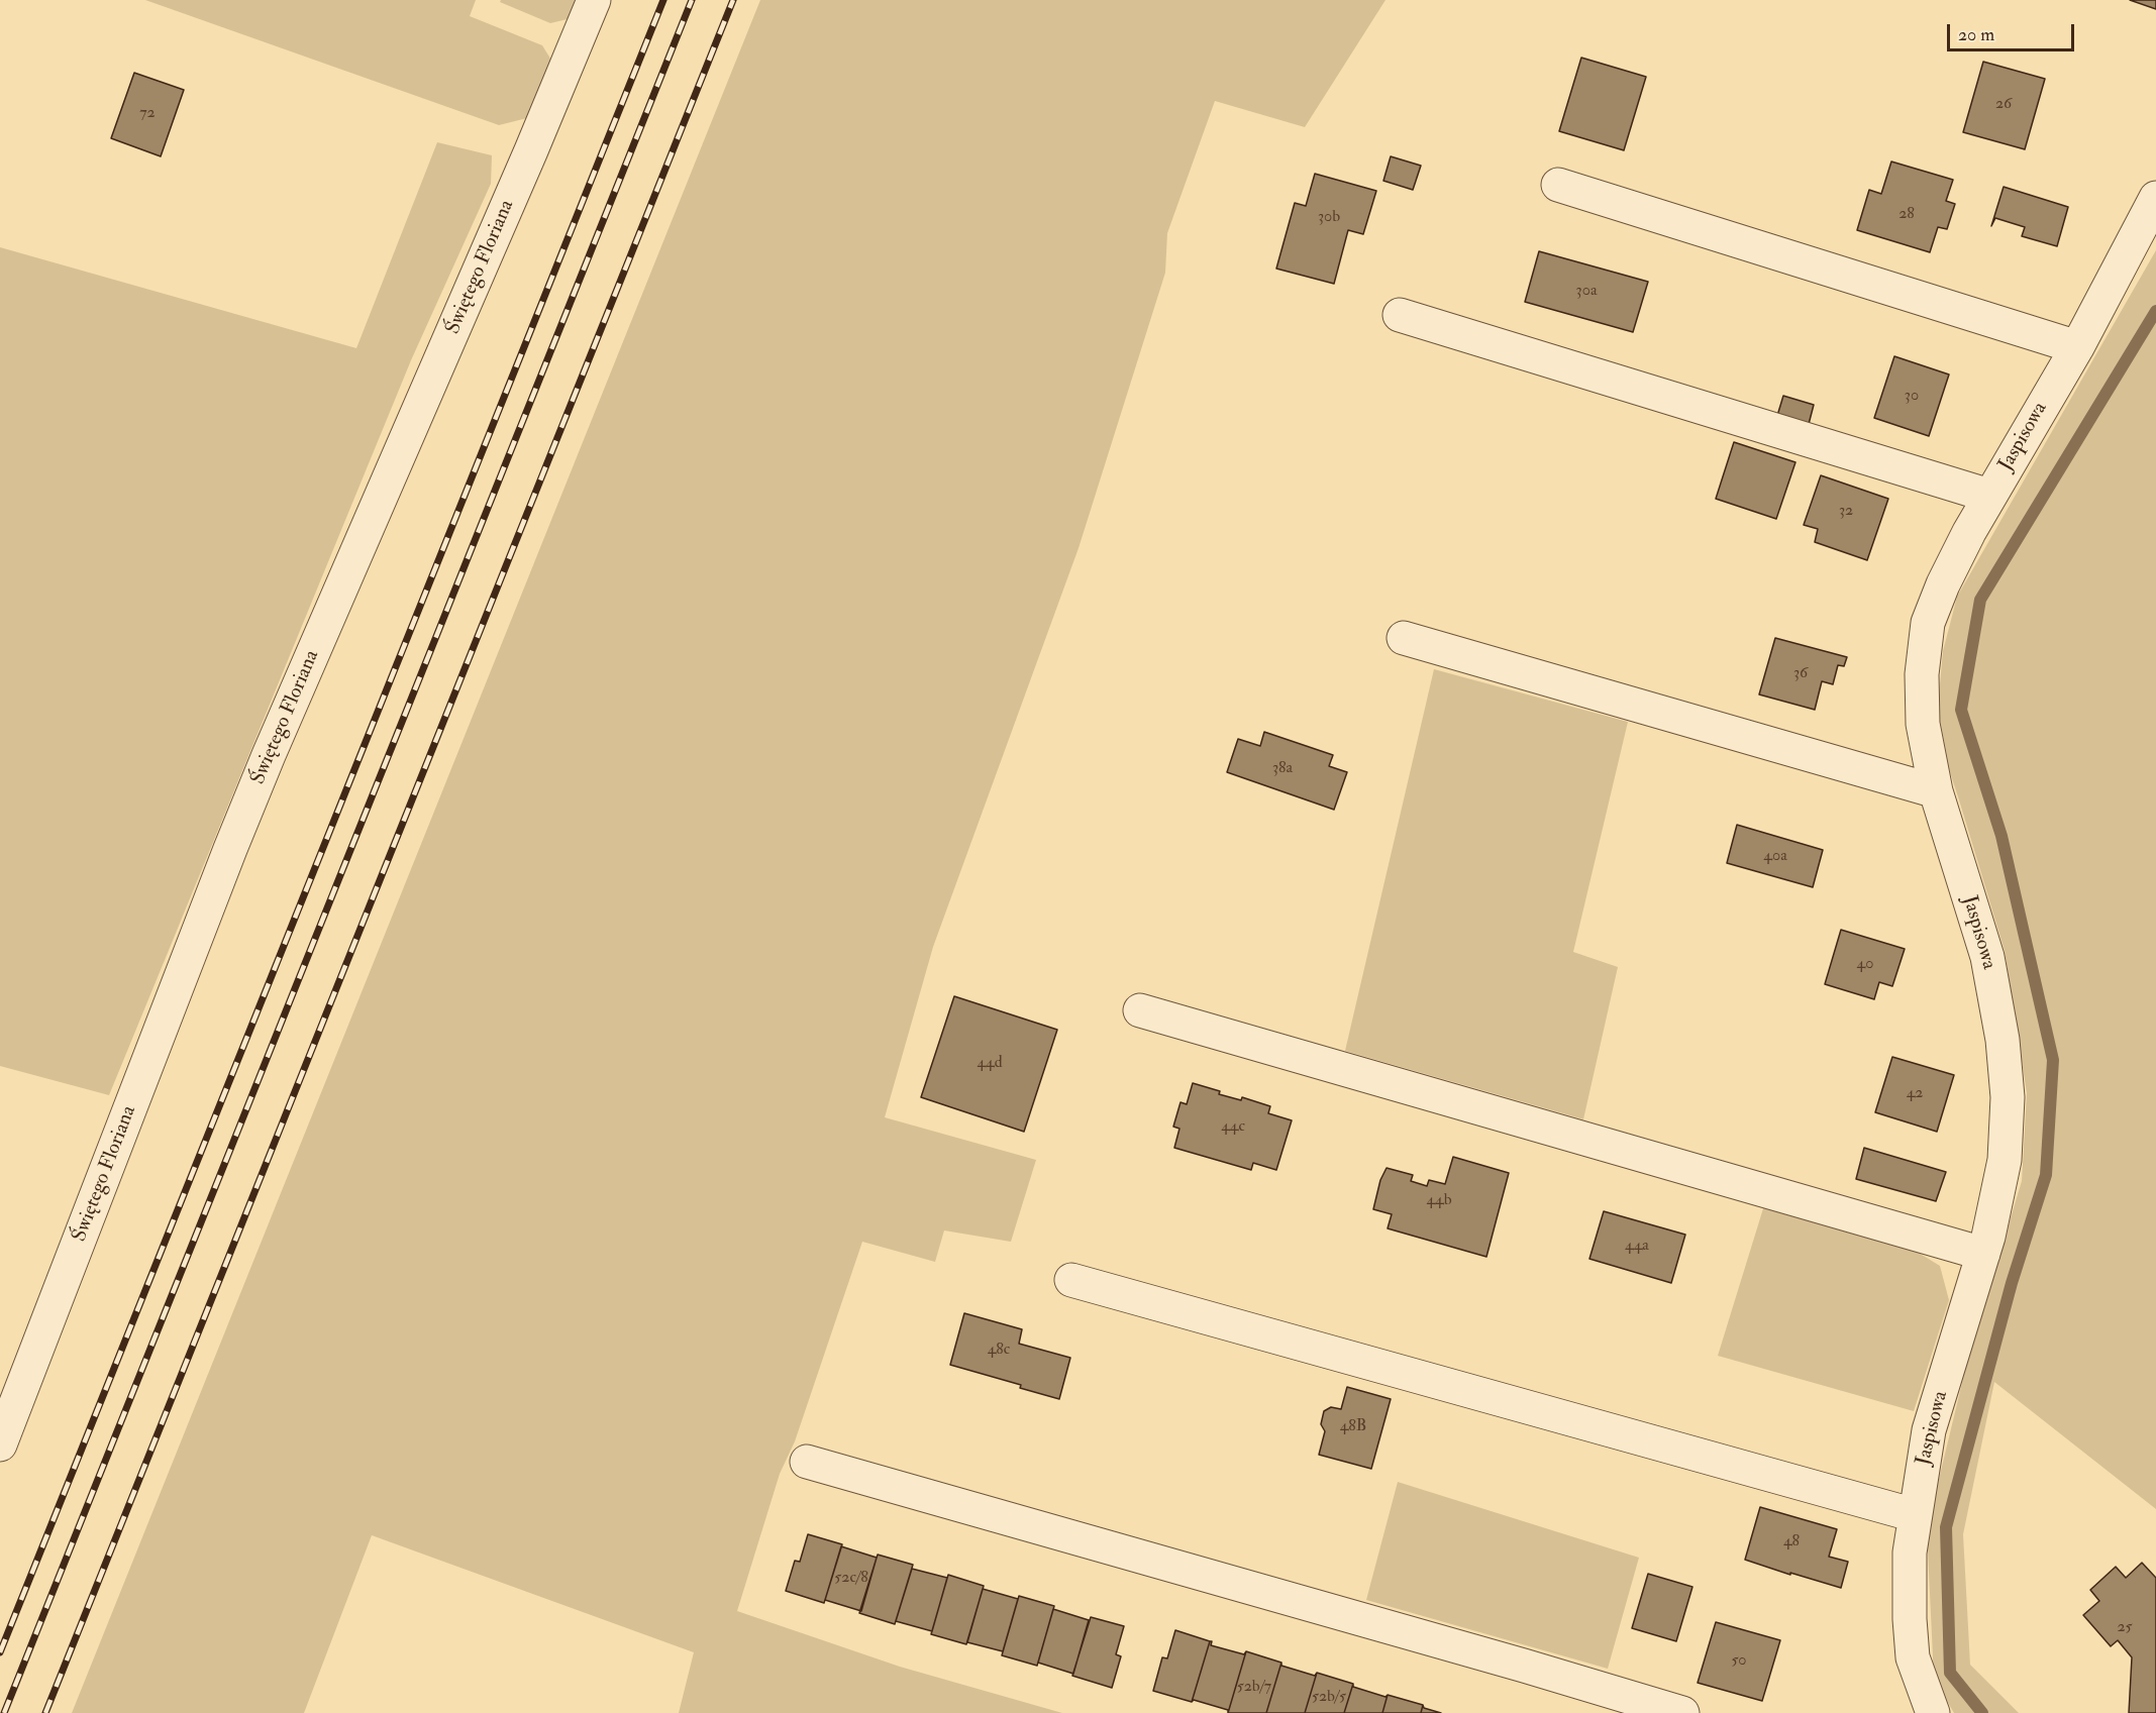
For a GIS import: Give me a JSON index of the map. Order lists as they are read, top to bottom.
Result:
{
  "streets": {
    "street": ["Świętego Floriana", "Jaspisowa"]
  },
  "house_numbers": [
    "26",
    "72",
    "28",
    "30b",
    "30a",
    "30",
    "32",
    "36",
    "38a",
    "40a",
    "40",
    "44d",
    "42",
    "44c",
    "44b",
    "44a",
    "48c",
    "48B",
    "48",
    "52c/8",
    "25",
    "50",
    "52b/7",
    "52b/5"
  ],
  "scale_bar": "20 m"
}
